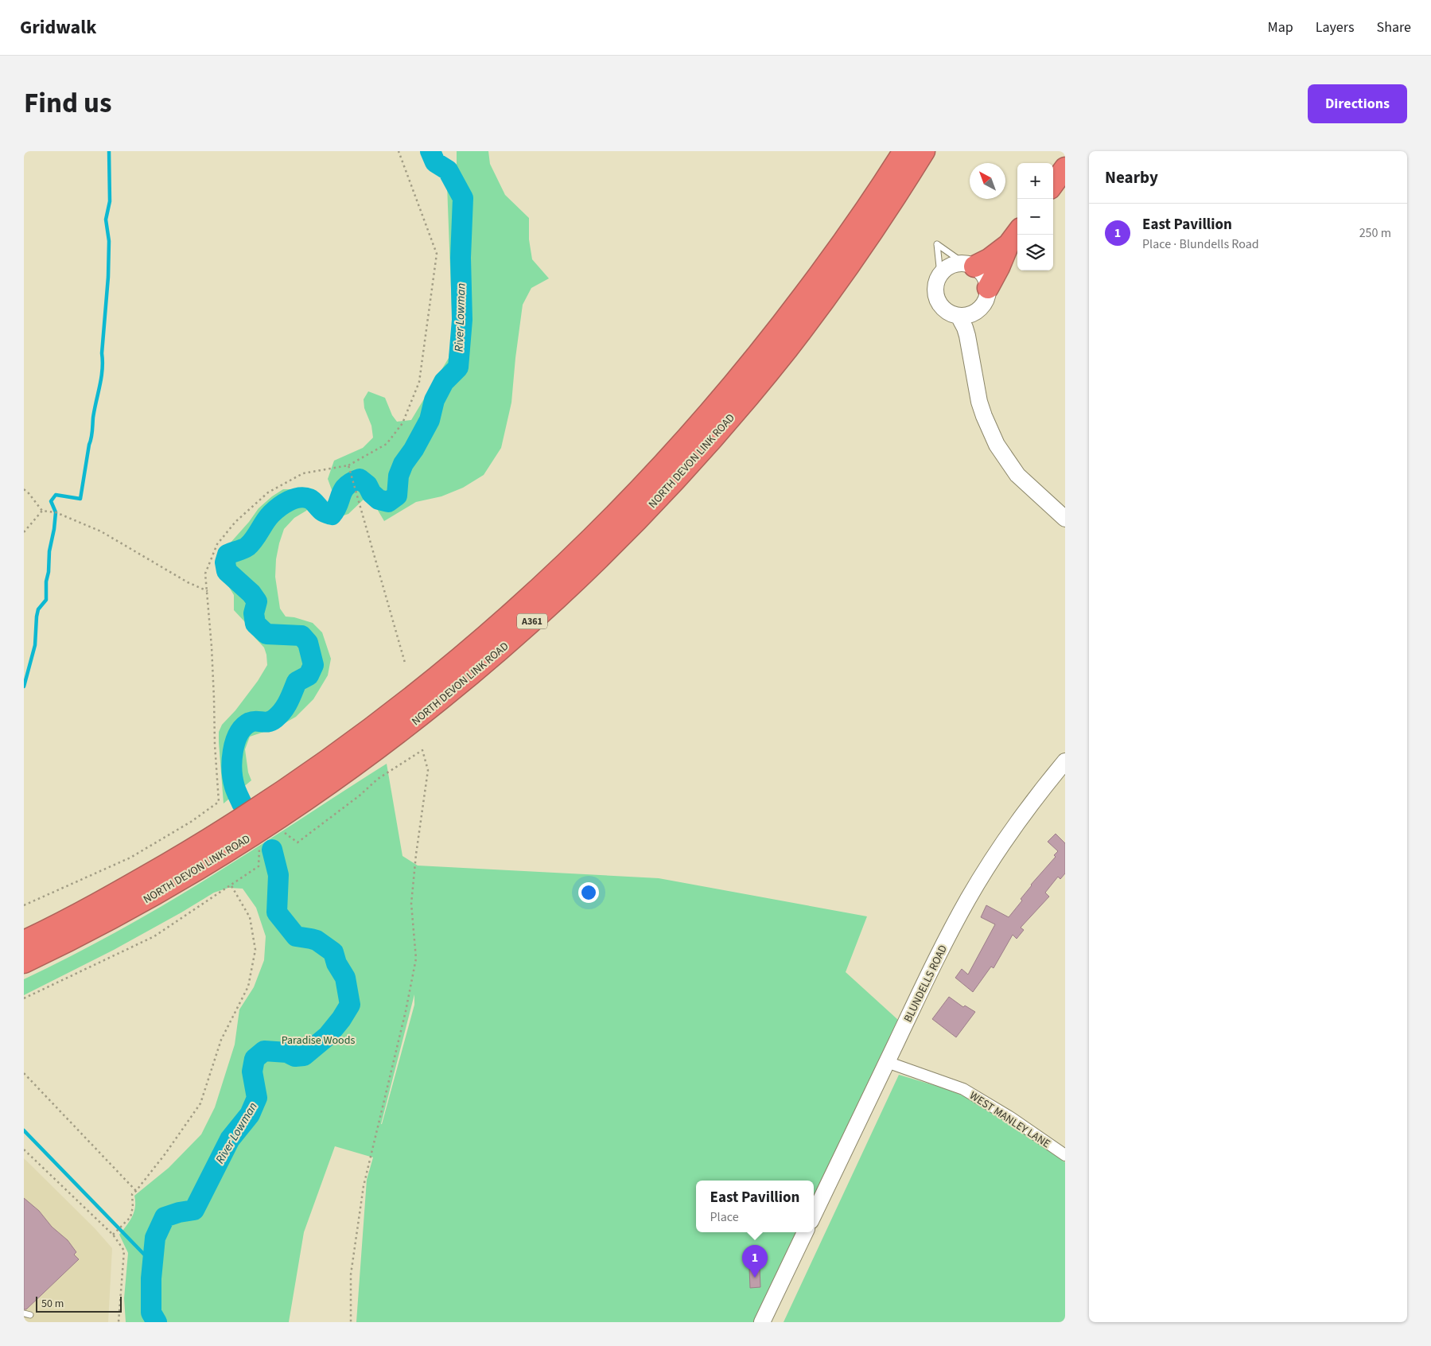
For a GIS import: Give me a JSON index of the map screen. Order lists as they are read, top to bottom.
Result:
{
  "streets": {
    "highway": ["NORTH DEVON LINK ROAD", "A361"],
    "street": ["BLUNDELLS ROAD", "WEST MANLEY LANE"]
  },
  "crossings": [
    ["BLUNDELLS ROAD", "WEST MANLEY LANE"]
  ],
  "water": ["River Lowman"],
  "parks": ["Paradise Woods"],
  "scale_bar": "50 m",
  "north": "top left",
  "page": {
    "header": "Gridwalk",
    "nav": ["Map", "Layers", "Share"],
    "title": "Find us",
    "buttons": "Directions",
    "heading": "Nearby",
    "map_buttons": ["+", "−"],
    "list": [
      {
        "mark": "1",
        "name": "East Pavillion",
        "note": "Place · Blundells Road",
        "value": "250 m"
      }
    ],
    "popup": ["East Pavillion", "Place"],
    "pins": "1",
    "scale": "50 m"
  }
}
